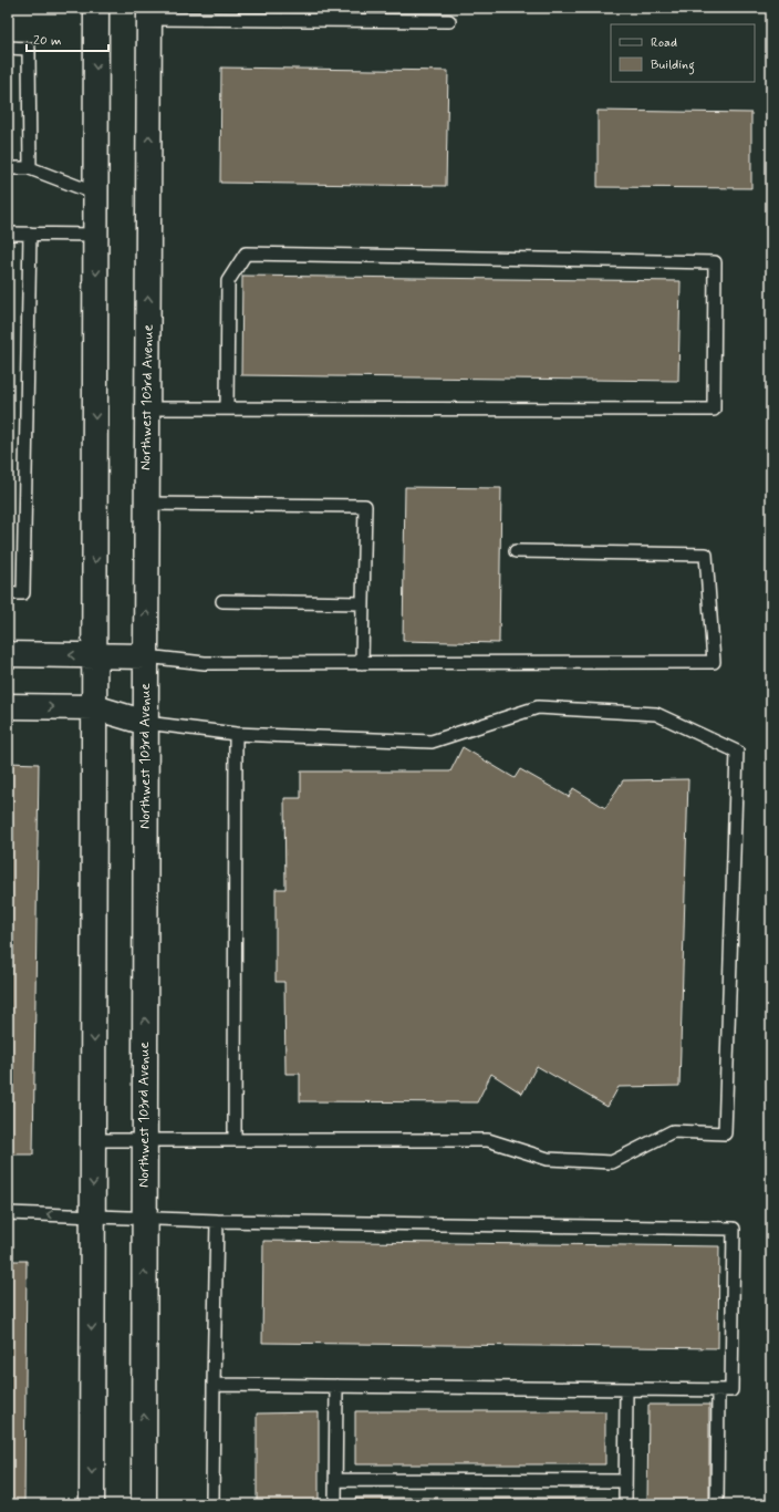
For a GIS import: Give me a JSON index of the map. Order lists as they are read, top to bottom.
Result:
{
  "streets": {
    "street": ["Northwest 103rd Avenue"]
  },
  "legend": ["Road", "Building"],
  "scale_bar": "20 m"
}
